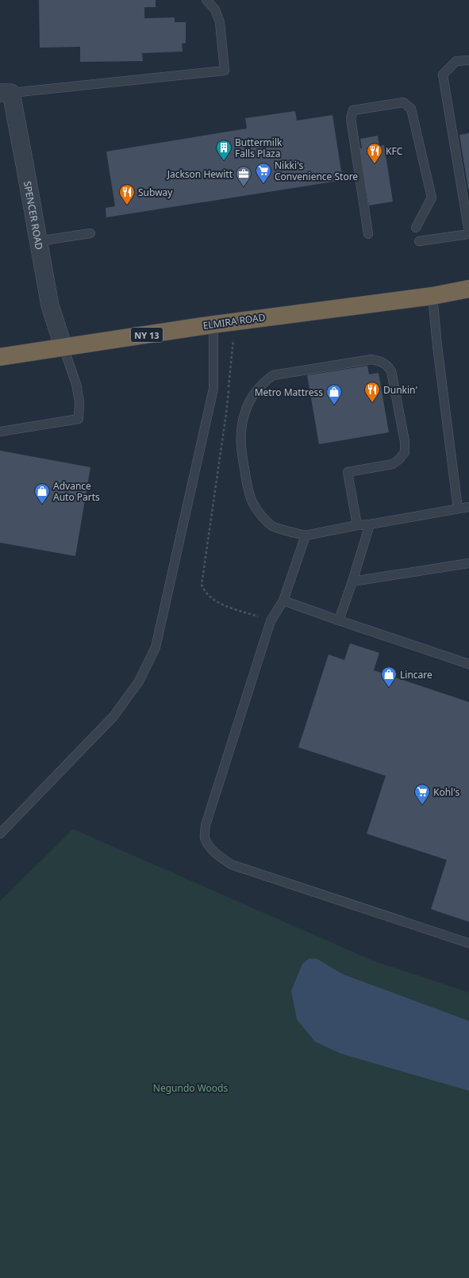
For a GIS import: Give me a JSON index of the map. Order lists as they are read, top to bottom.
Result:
{
  "streets": {
    "highway": ["ELMIRA ROAD", "NY 13"],
    "street": ["SPENCER ROAD"]
  },
  "crossings": [
    ["SPENCER ROAD", "ELMIRA ROAD"]
  ],
  "parks": ["Negundo Woods"],
  "places": {
    "building": ["Buttermilk Falls Plaza"],
    "restaurant": ["KFC", "Subway", "Dunkin'"],
    "supermarket": ["Nikki's Convenience Store", "Kohl's"],
    "office": ["Jackson Hewitt"],
    "shop": ["Metro Mattress", "Advance Auto Parts", "Lincare"]
  }
}
